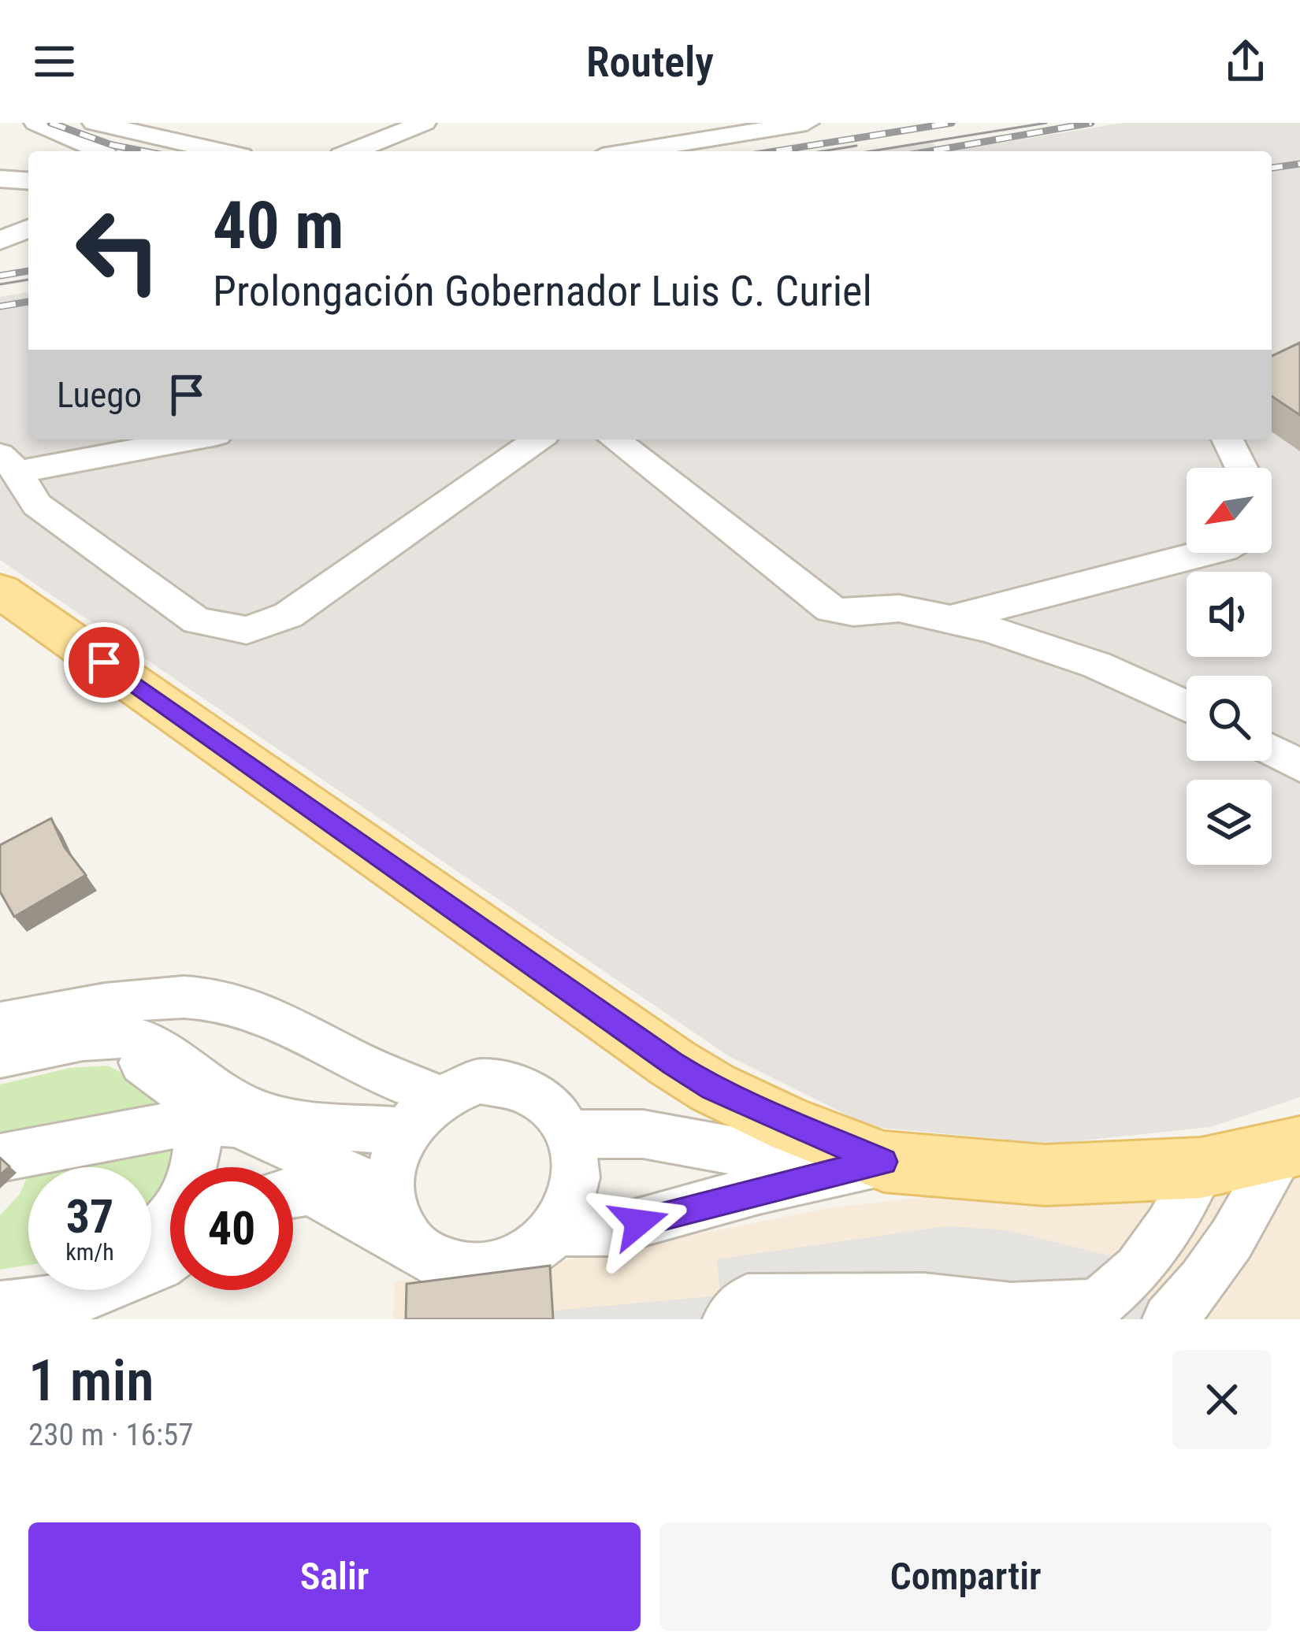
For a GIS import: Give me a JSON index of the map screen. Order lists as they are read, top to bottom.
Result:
{
  "north": "bottom left",
  "page": {
    "header": "Routely",
    "turn": ["40 m", "Prolongación Gobernador Luis C. Curiel"],
    "then": "Luego",
    "speed": "37 km/h",
    "limit": "40",
    "heading": ["1 min", "230 m · 16:57"],
    "buttons": ["Salir", "Compartir"]
  }
}
